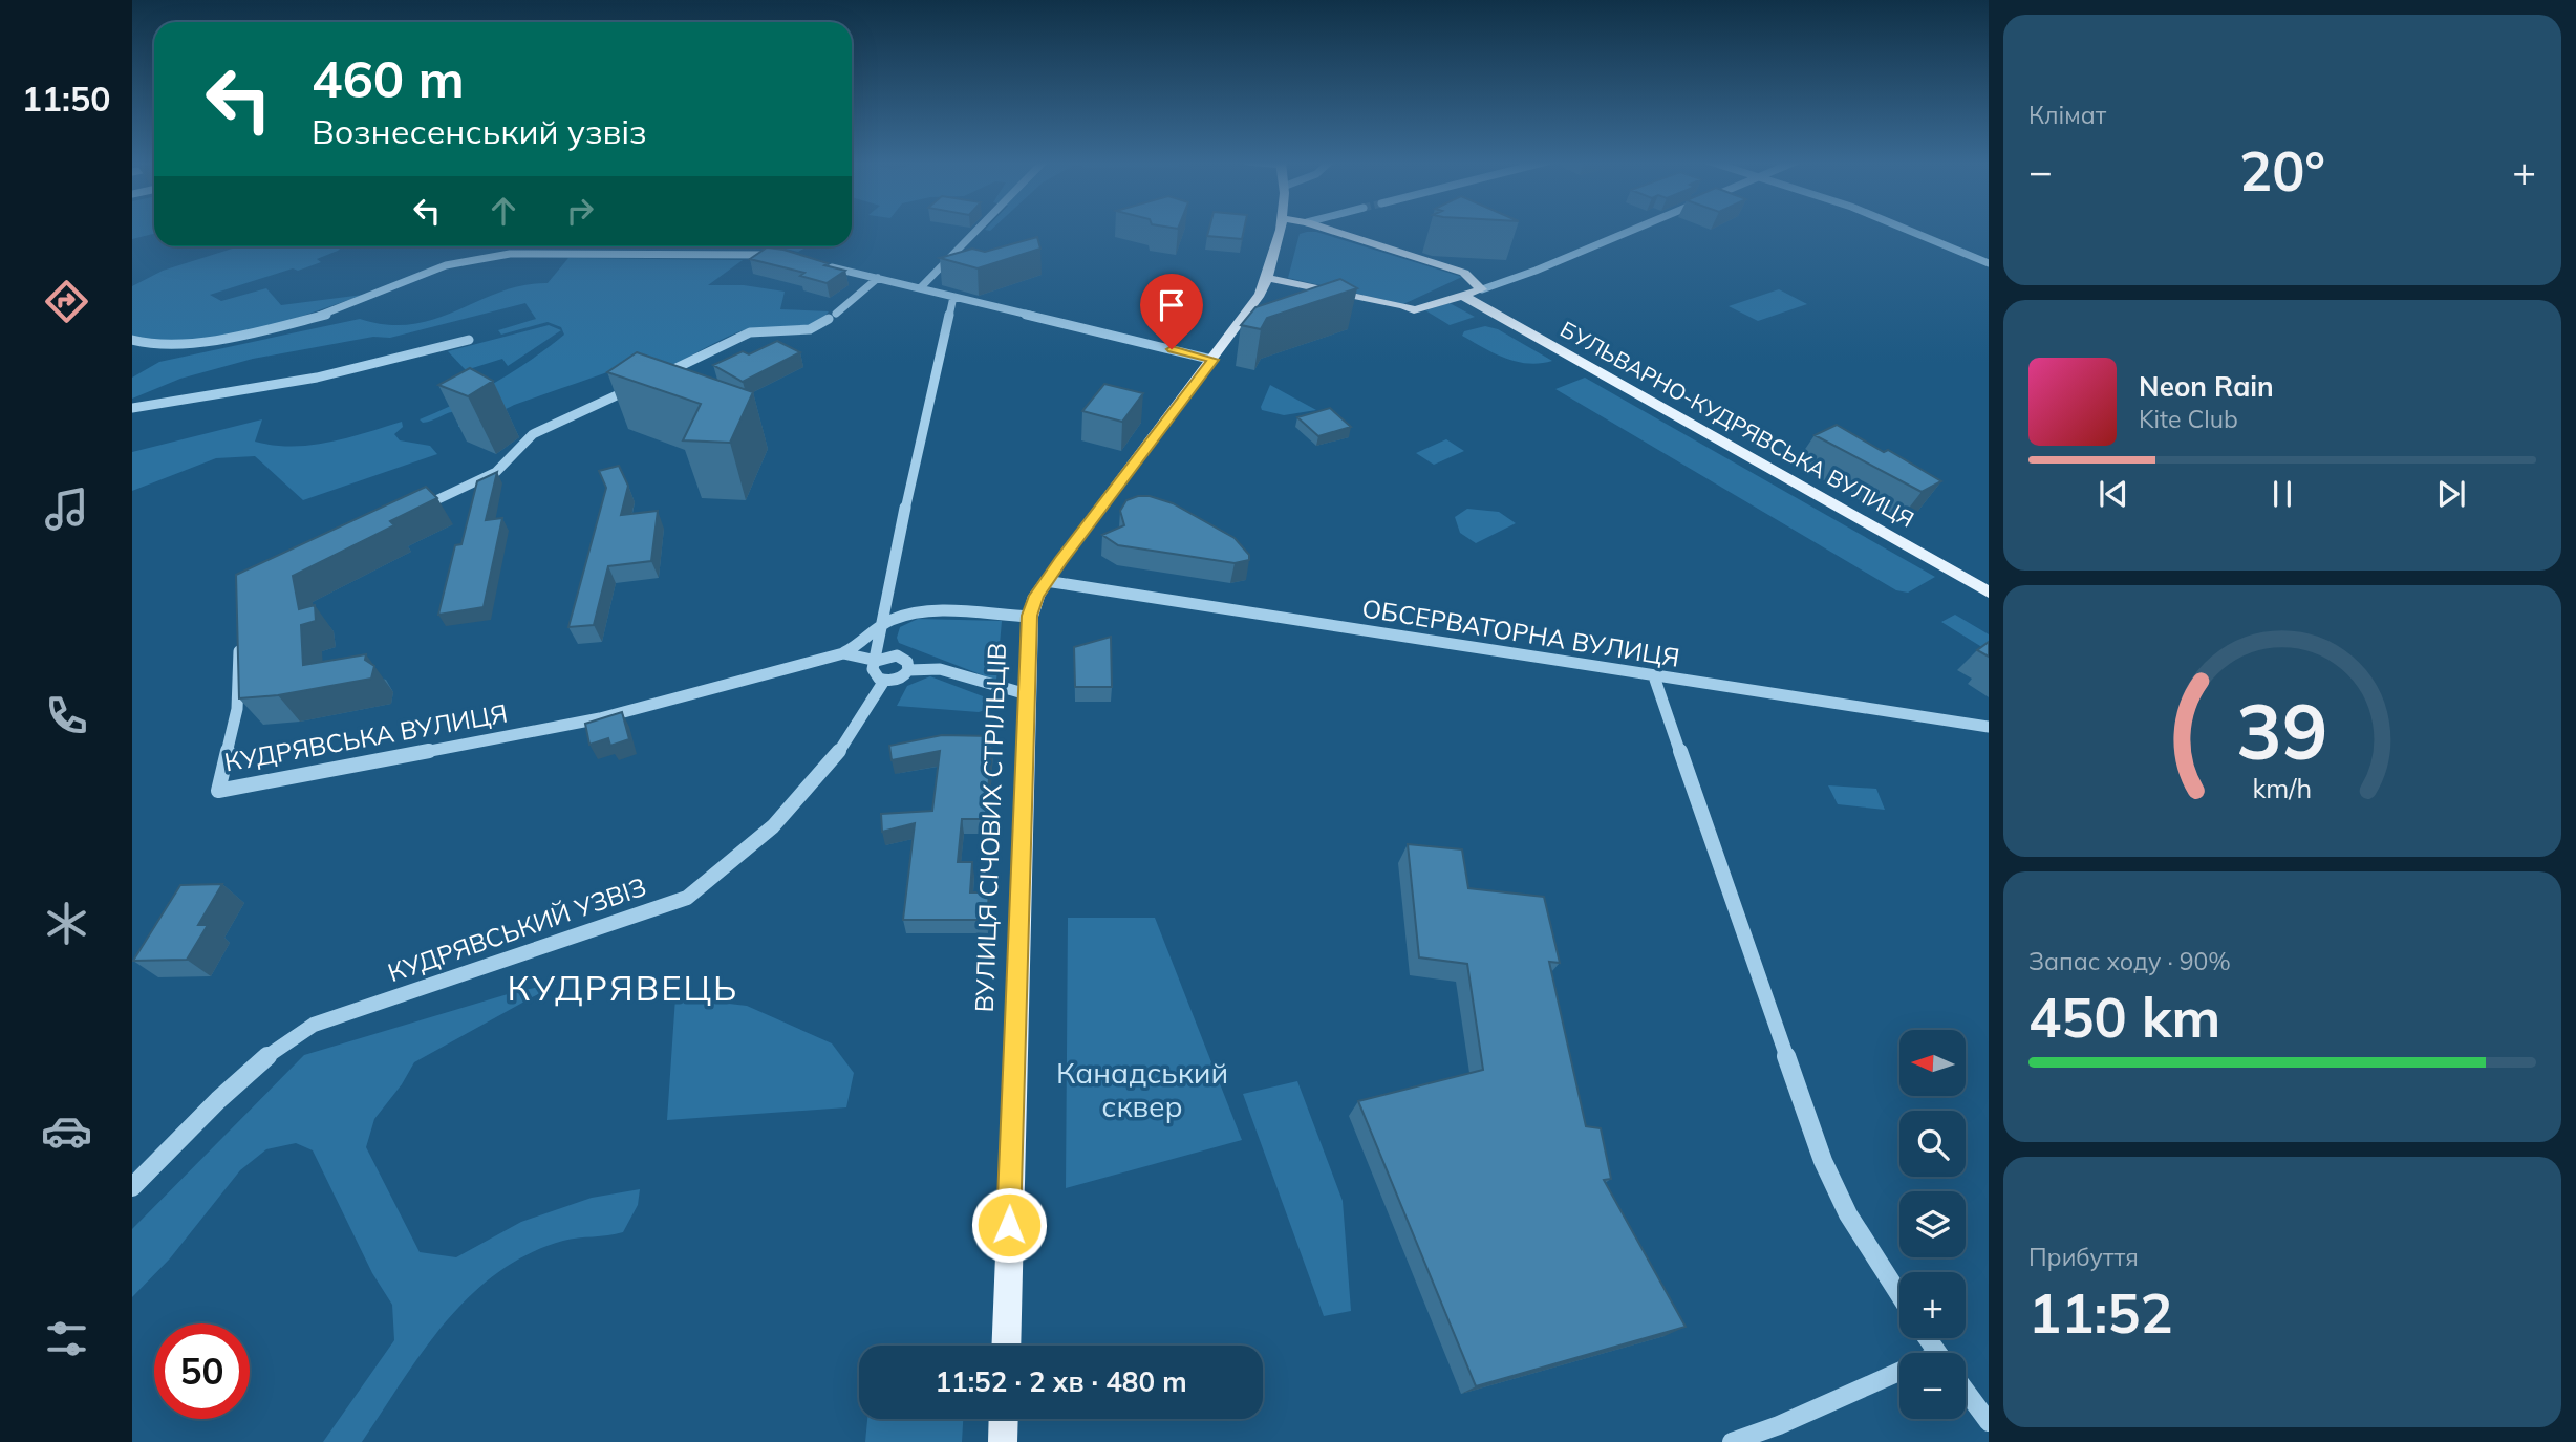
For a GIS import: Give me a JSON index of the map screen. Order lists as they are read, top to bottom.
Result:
{
  "streets": {
    "main road": ["БУЛЬВАРНО-КУДРЯВСЬКА ВУЛИЦЯ", "ВУЛИЦЯ СІЧОВИХ СТРІЛЬЦІВ"],
    "street": ["ОБСЕРВАТОРНА ВУЛИЦЯ", "КУДРЯВСЬКА ВУЛИЦЯ", "КУДРЯВСЬКИЙ УЗВІЗ"]
  },
  "crossings": [
    ["ОБСЕРВАТОРНА ВУЛИЦЯ", "ВУЛИЦЯ СІЧОВИХ СТРІЛЬЦІВ"],
    ["КУДРЯВСЬКА ВУЛИЦЯ", "КУДРЯВСЬКИЙ УЗВІЗ"]
  ],
  "districts": ["КУДРЯВЕЦЬ"],
  "parks": ["Канадський сквер"],
  "north": "left",
  "page": {
    "tabs": "11:50",
    "tile": [
      "Клімат",
      ["Запас ходу · 90%", "450 km"],
      ["Прибуття", "11:52"]
    ],
    "turn": ["460 m", "Вознесенський узвіз"],
    "heat": ["−", "20°", "+"],
    "song": ["Neon Rain", "Kite Club"],
    "map_buttons": ["+", "−"],
    "limit": "50",
    "trip": "11:52 · 2 хв · 480 m",
    "gauge": ["39", "km/h"]
  }
}
